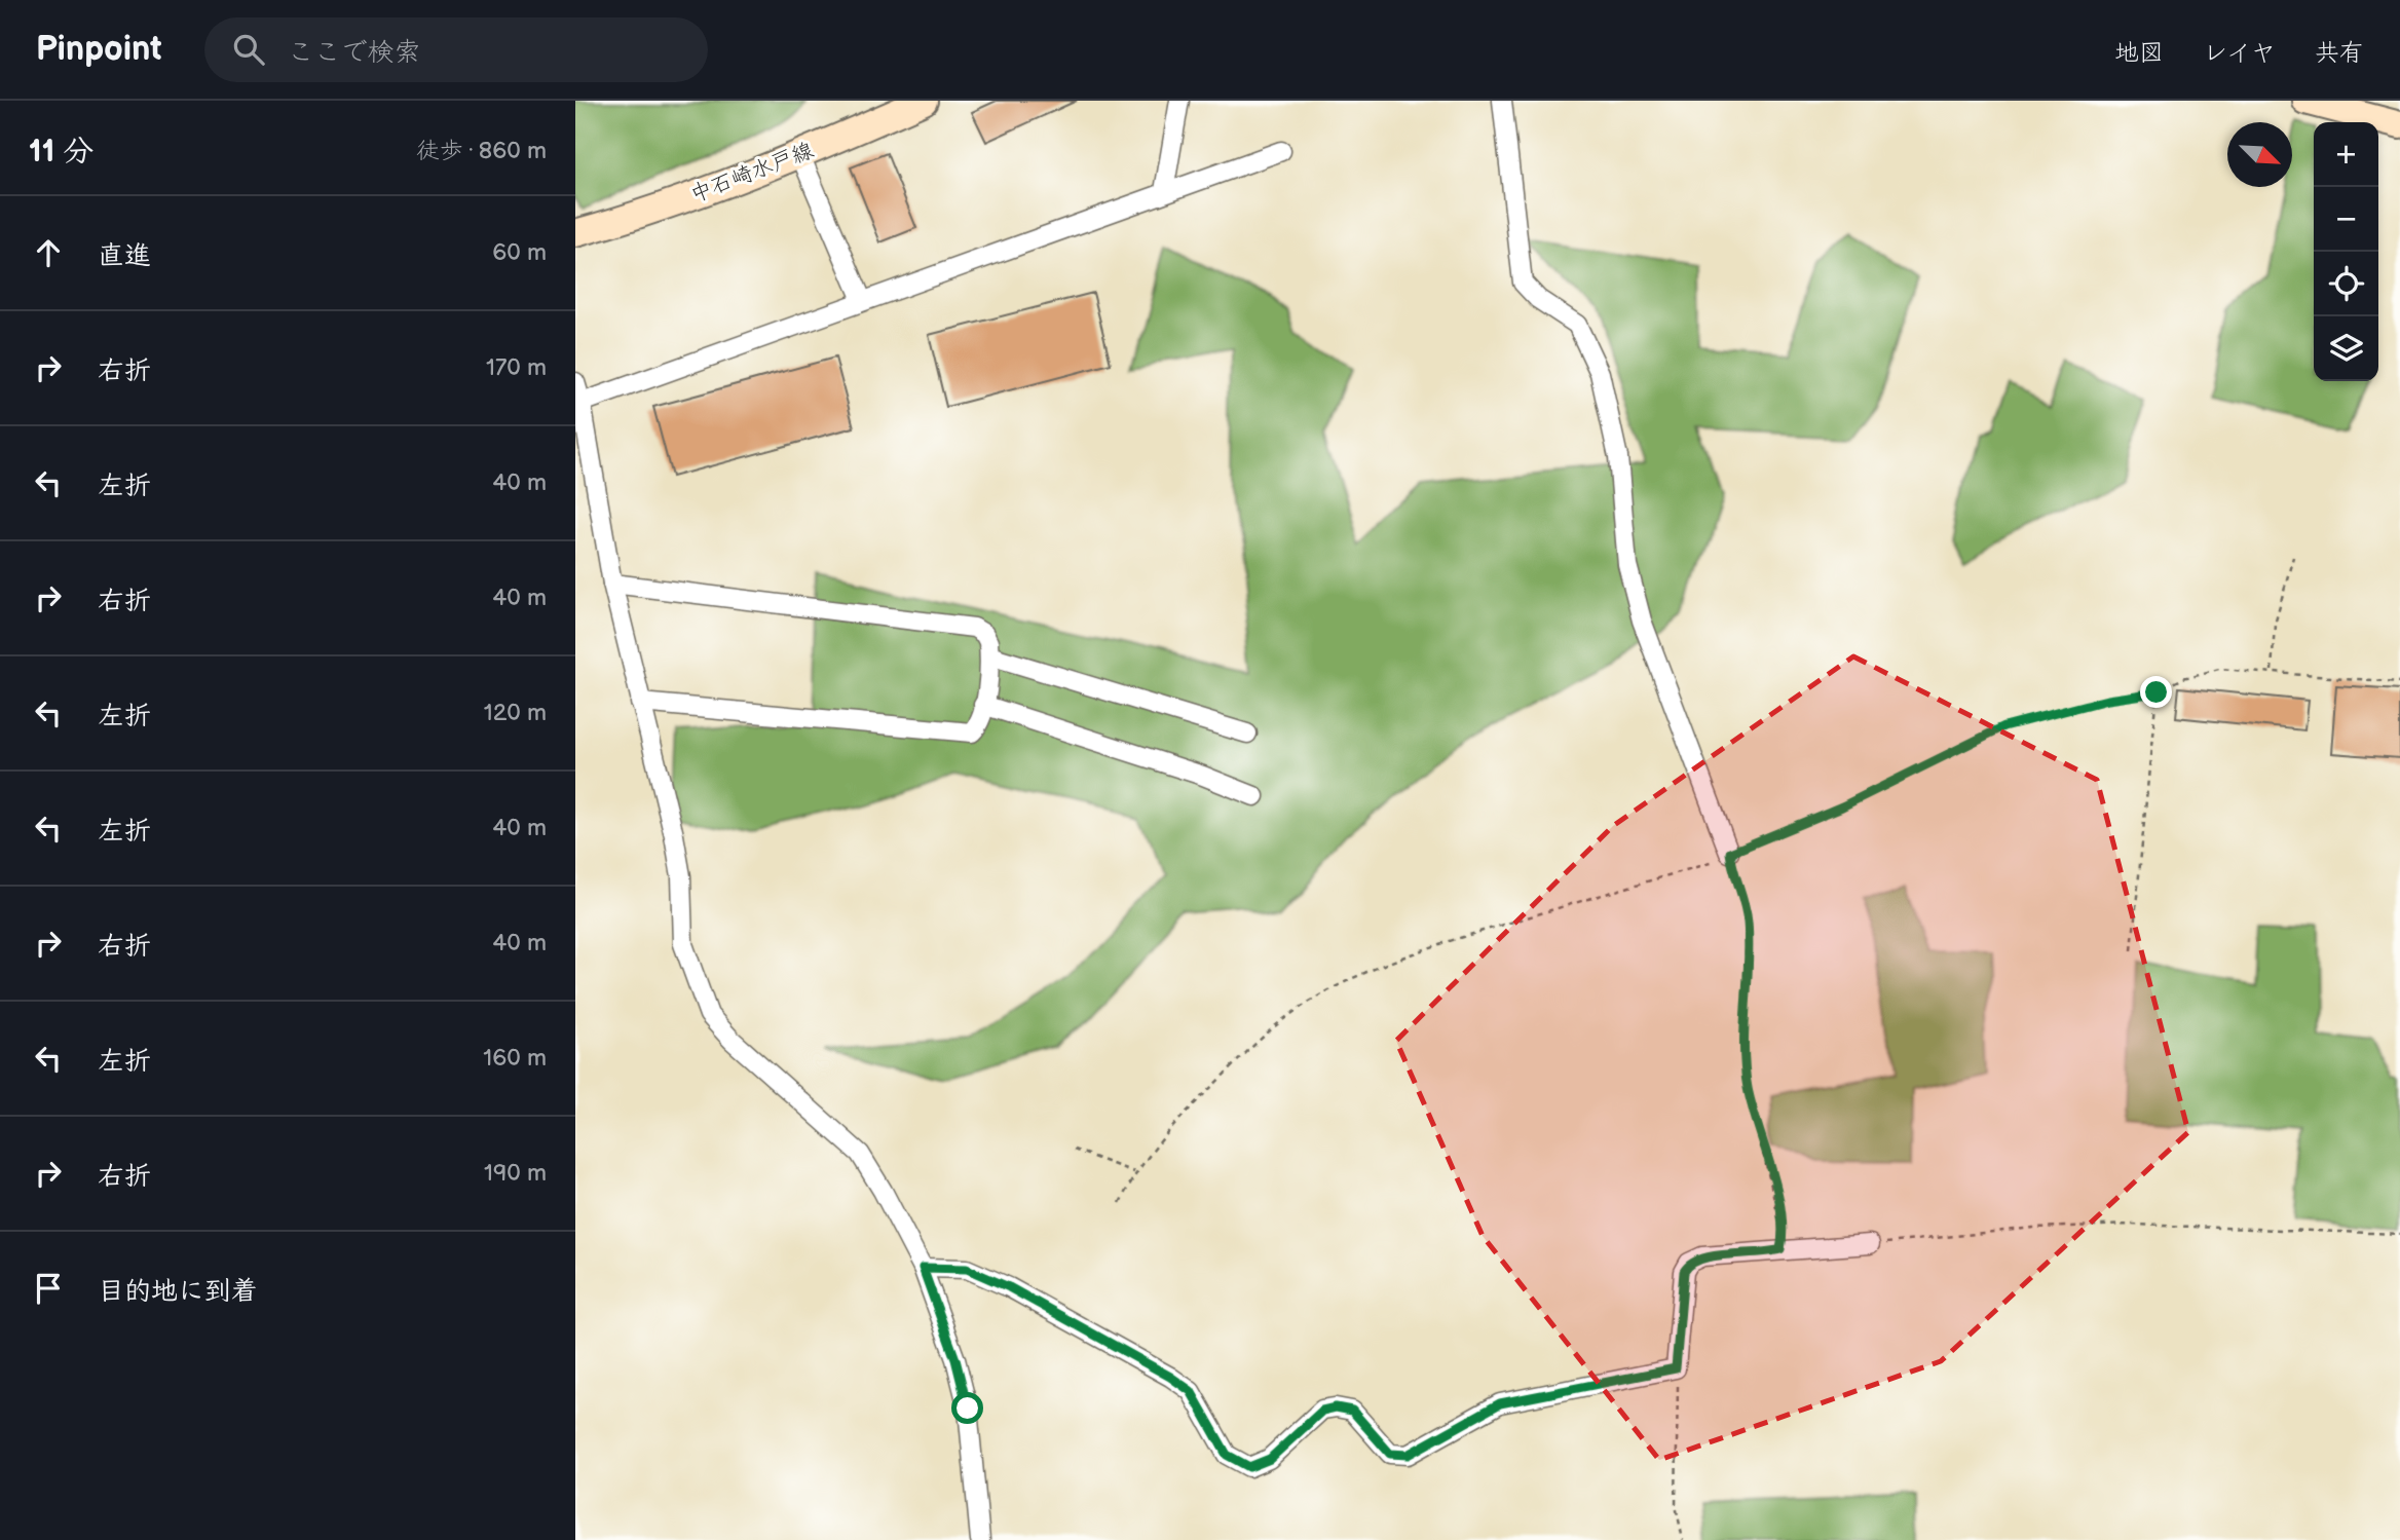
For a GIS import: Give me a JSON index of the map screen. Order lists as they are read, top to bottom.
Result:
{
  "streets": {
    "main road": ["中石崎水戸線"]
  },
  "north": "bottom right",
  "page": {
    "header": "Pinpoint",
    "search": "ここで検索",
    "nav": ["地図", "レイヤ", "共有"],
    "heading": ["11 分", "徒歩 · 860 m"],
    "map_buttons": ["+", "−"],
    "list": [
      ["直進", "60 m"],
      ["右折", "170 m"],
      ["左折", "40 m"],
      ["右折", "40 m"],
      ["左折", "120 m"],
      ["左折", "40 m"],
      ["右折", "40 m"],
      ["左折", "160 m"],
      ["右折", "190 m"],
      "目的地に到着"
    ]
  }
}
